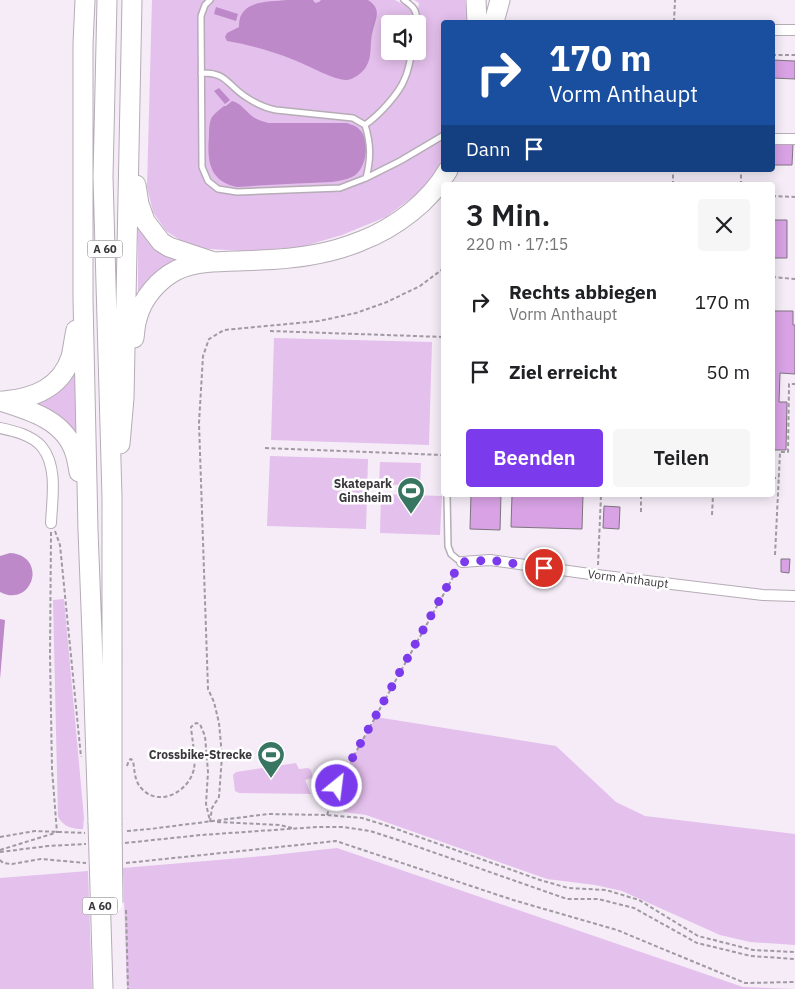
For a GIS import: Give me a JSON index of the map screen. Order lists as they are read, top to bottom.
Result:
{
  "streets": {
    "highway": ["A 60"],
    "street": ["Vorm Anthaupt"]
  },
  "places": {
    "sports": ["Skatepark Ginsheim", "Crossbike-Strecke"]
  },
  "page": {
    "turn": ["170 m", "Vorm Anthaupt"],
    "then": "Dann",
    "heading": ["3 Min.", "220 m · 17:15"],
    "list": [
      {
        "name": "Rechts abbiegen",
        "note": "Vorm Anthaupt",
        "value": "170 m"
      },
      {
        "name": "Ziel erreicht",
        "value": "50 m"
      }
    ],
    "buttons": ["Beenden", "Teilen"]
  }
}
